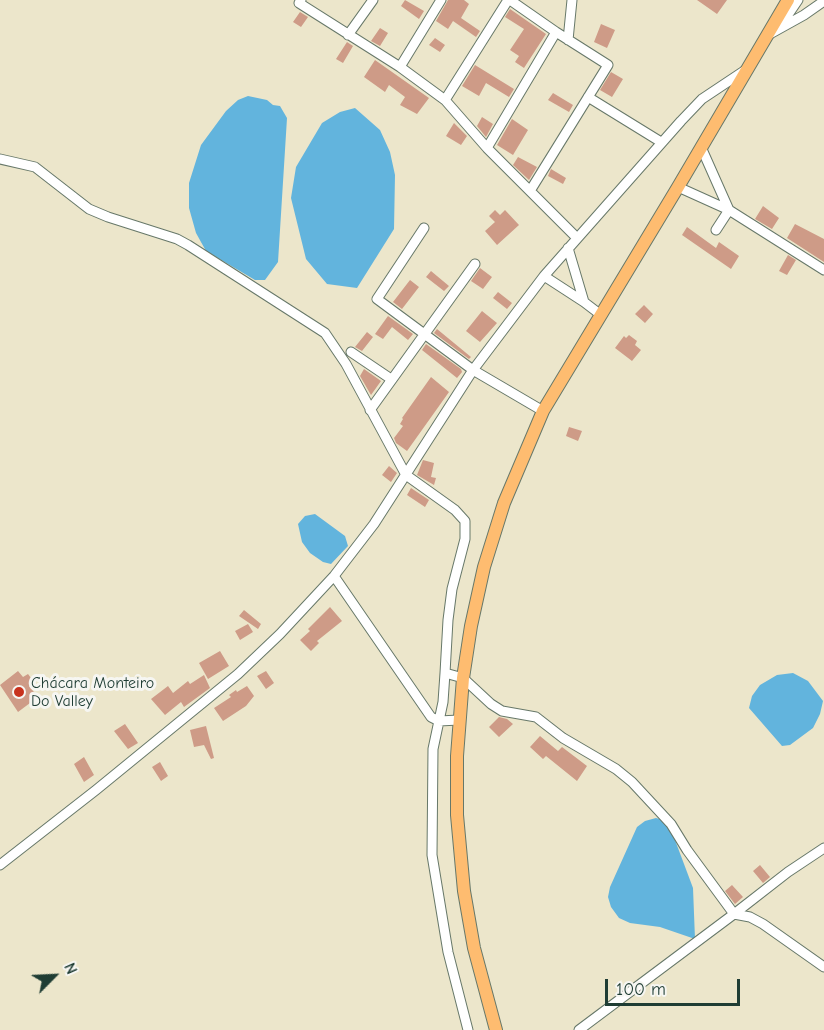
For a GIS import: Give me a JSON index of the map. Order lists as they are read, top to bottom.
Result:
{
  "places": ["Chácara Monteiro Do Valley"],
  "scale_bar": "100 m",
  "north": "top right"
}
